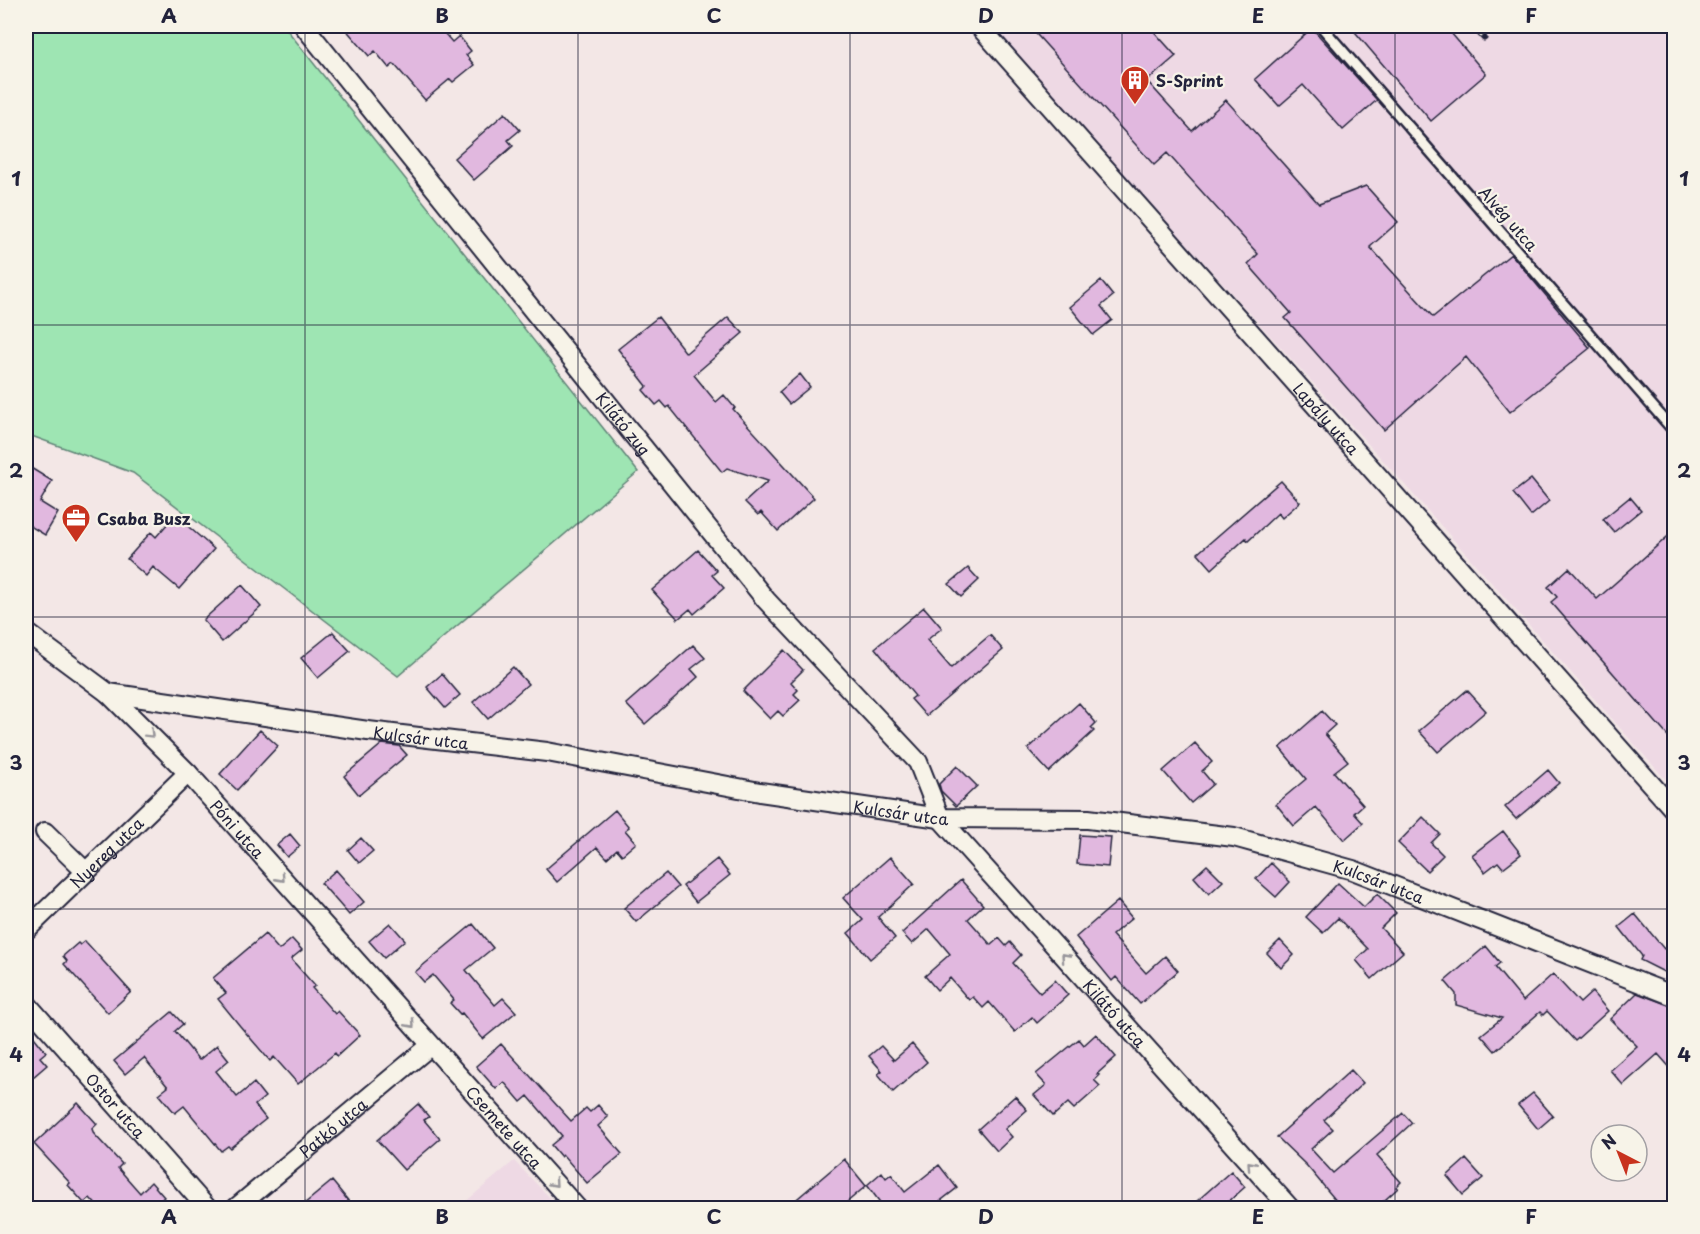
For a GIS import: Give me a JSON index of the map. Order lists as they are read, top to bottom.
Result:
{
  "streets": {
    "street": [
      "Lapály utca",
      "Kilátó zug",
      "Kulcsár utca",
      "Póni utca",
      "Nyereg utca",
      "Kilátó utca",
      "Ostor utca",
      "Patkó utca",
      "Csemete utca"
    ],
    "lane": ["Alvég utca"]
  },
  "crossings": [
    ["Kilátó zug", "Kulcsár utca"],
    ["Kilátó zug", "Kilátó utca"],
    ["Kulcsár utca", "Póni utca"],
    ["Kulcsár utca", "Kilátó utca"],
    ["Póni utca", "Nyereg utca"],
    ["Póni utca", "Patkó utca"],
    ["Póni utca", "Csemete utca"],
    ["Patkó utca", "Csemete utca"]
  ],
  "one_way": ["Póni utca", "Kilátó utca", "Csemete utca"],
  "places": {
    "building": ["S-Sprint"],
    "office": ["Csaba Busz"]
  },
  "north": "top left",
  "grid": {
    "columns": [
      "A",
      "B",
      "C",
      "D",
      "E",
      "F"
    ],
    "rows": [
      "1",
      "2",
      "3",
      "4"
    ]
  }
}
